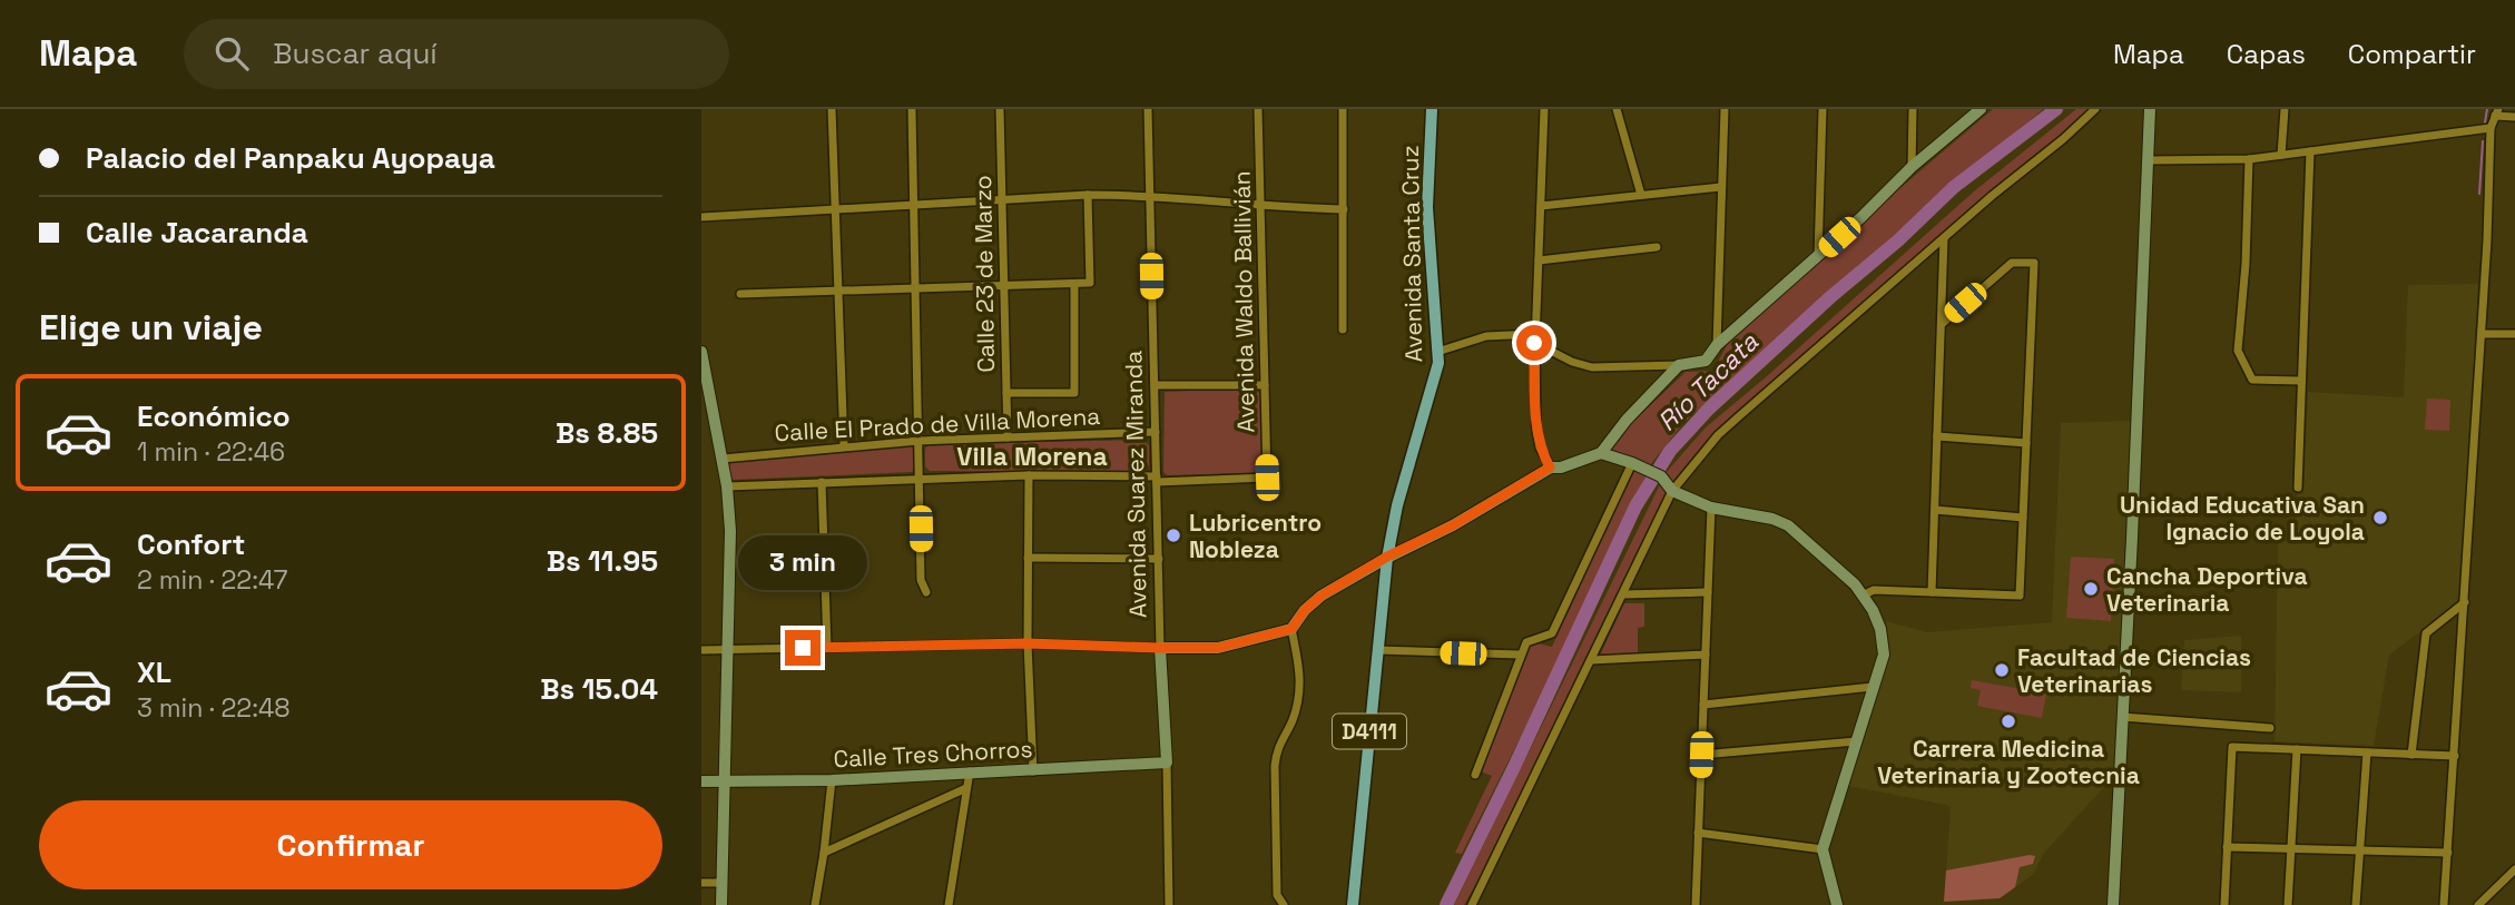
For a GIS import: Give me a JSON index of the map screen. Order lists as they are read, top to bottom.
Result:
{
  "streets": {
    "main road": ["Avenida Santa Cruz", "D4111"],
    "street": [
      "Calle 23 de Marzo",
      "Avenida Waldo Ballivián",
      "Calle El Prado de Villa Morena",
      "Avenida Suarez Miranda",
      "Calle Tres Chorros"
    ]
  },
  "crossings": [
    ["Calle 23 de Marzo", "Calle El Prado de Villa Morena"],
    ["Avenida Waldo Ballivián", "Avenida Suarez Miranda"],
    ["Calle El Prado de Villa Morena", "Avenida Suarez Miranda"],
    ["Avenida Suarez Miranda", "Calle Tres Chorros"]
  ],
  "districts": ["Villa Morena"],
  "water": ["Río Tacata"],
  "places": [
    "Unidad Educativa San Ignacio de Loyola",
    "Lubricentro Nobleza",
    "Cancha Deportiva Veterinaria",
    "Facultad de Ciencias Veterinarias",
    "Carrera Medicina Veterinaria y Zootecnia"
  ],
  "page": {
    "header": "Mapa",
    "search": "Buscar aquí",
    "nav": ["Mapa", "Capas", "Compartir"],
    "banner": ["Palacio del Panpaku Ayopaya", "Calle Jacaranda"],
    "heading": "Elige un viaje",
    "list": [
      {
        "name": "Económico",
        "note": "1 min · 22:46",
        "value": "Bs 8.85"
      },
      {
        "name": "Confort",
        "note": "2 min · 22:47",
        "value": "Bs 11.95"
      },
      {
        "name": "XL",
        "note": "3 min · 22:48",
        "value": "Bs 15.04"
      }
    ],
    "bubble": "3 min",
    "buttons": "Confirmar"
  }
}
